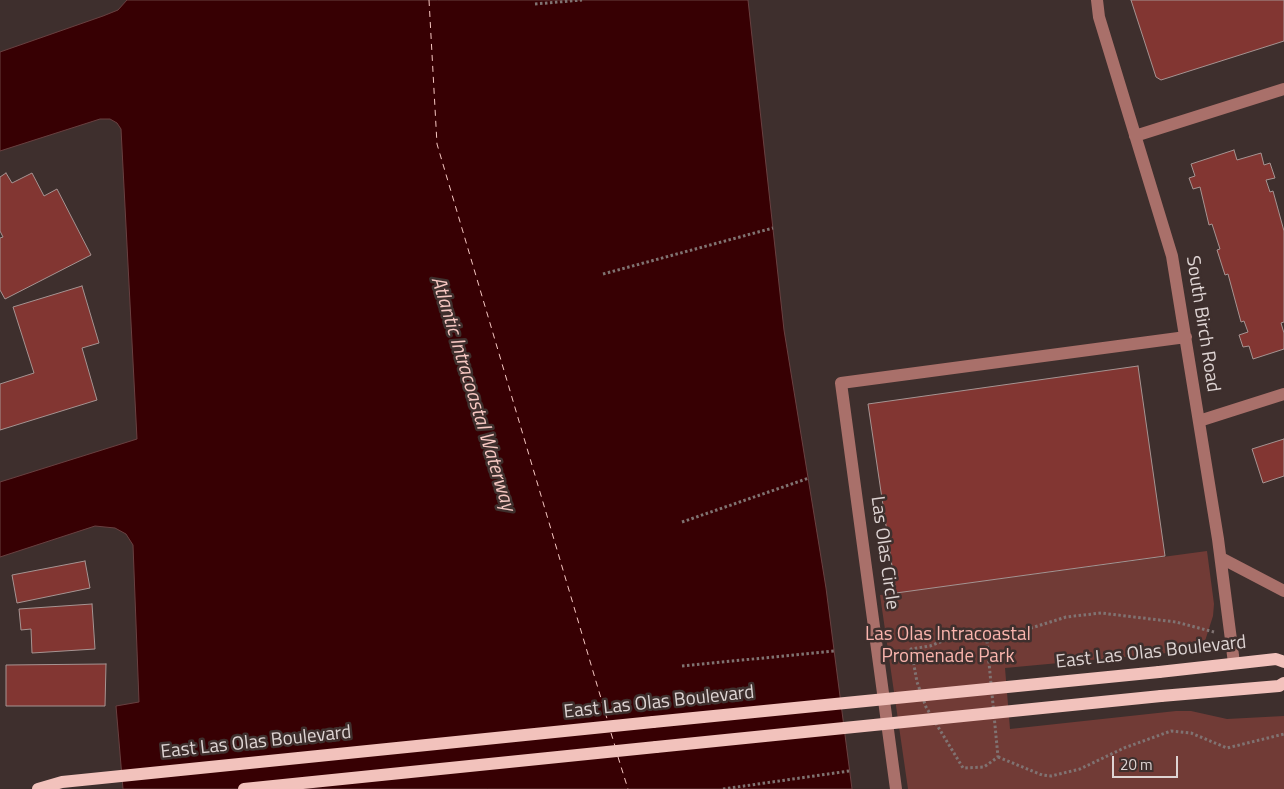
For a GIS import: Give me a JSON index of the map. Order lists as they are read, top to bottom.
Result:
{
  "streets": {
    "main road": ["East Las Olas Boulevard"],
    "street": ["South Birch Road", "Las Olas Circle"]
  },
  "crossings": [
    ["South Birch Road", "Las Olas Circle"],
    ["South Birch Road", "East Las Olas Boulevard"]
  ],
  "water": ["Atlantic Intracoastal Waterway"],
  "parks": ["Las Olas Intracoastal Promenade Park"],
  "scale_bar": "20 m"
}
